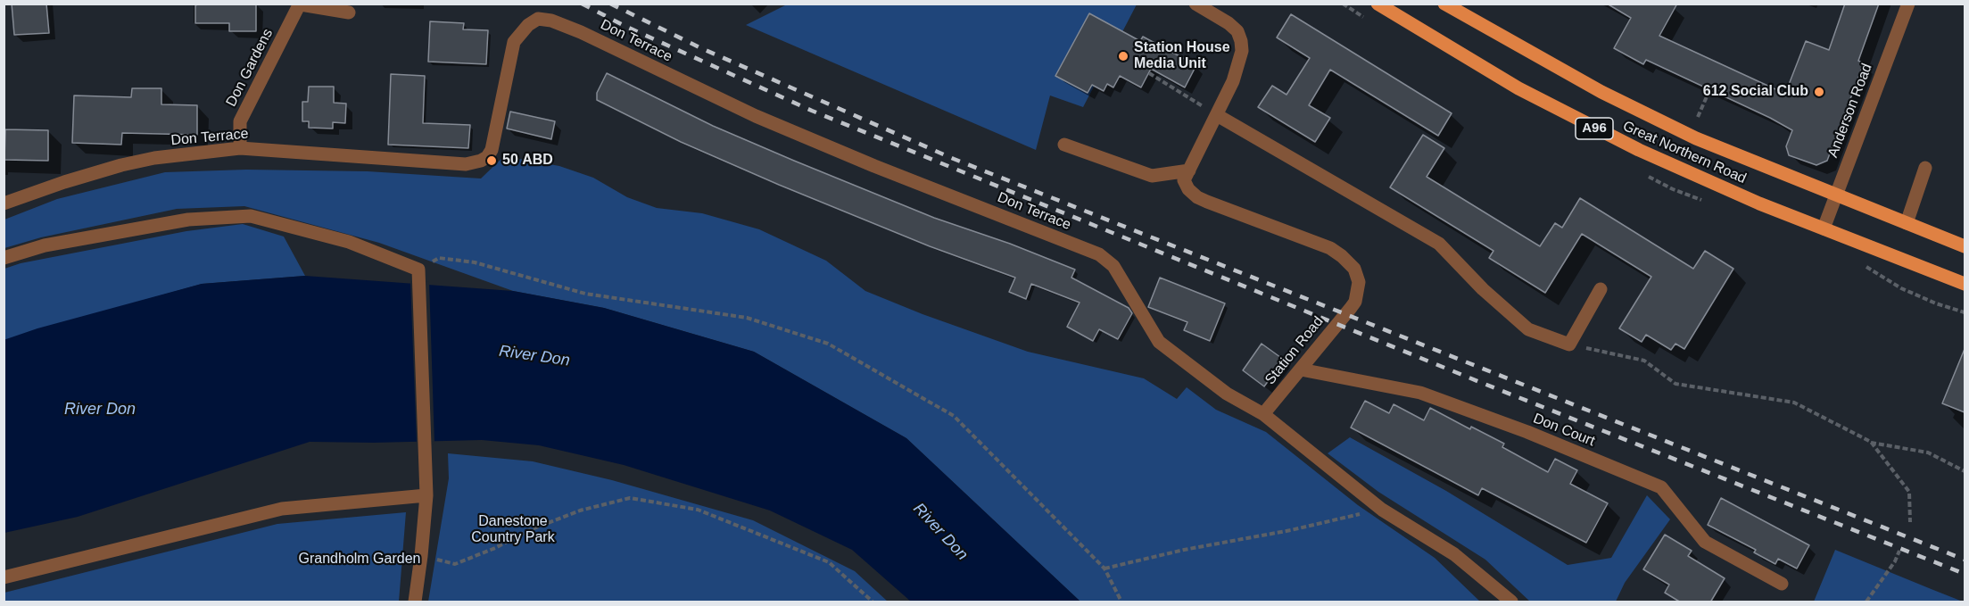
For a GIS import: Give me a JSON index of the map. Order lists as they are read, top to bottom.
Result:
{
  "streets": {
    "main road": ["A96", "Great Northern Road"],
    "street": [
      "Don Terrace",
      "Don Gardens",
      "Anderson Road",
      "Station Road",
      "Don Court"
    ]
  },
  "crossings": [
    ["Don Terrace", "Don Gardens"],
    ["Don Terrace", "Station Road"],
    ["Anderson Road", "A96"],
    ["Anderson Road", "Great Northern Road"],
    ["Station Road", "Don Court"]
  ],
  "water": ["River Don"],
  "parks": ["Danestone Country Park", "Grandholm Garden"],
  "places": ["Station House Media Unit", "612 Social Club", "50 ABD"]
}
